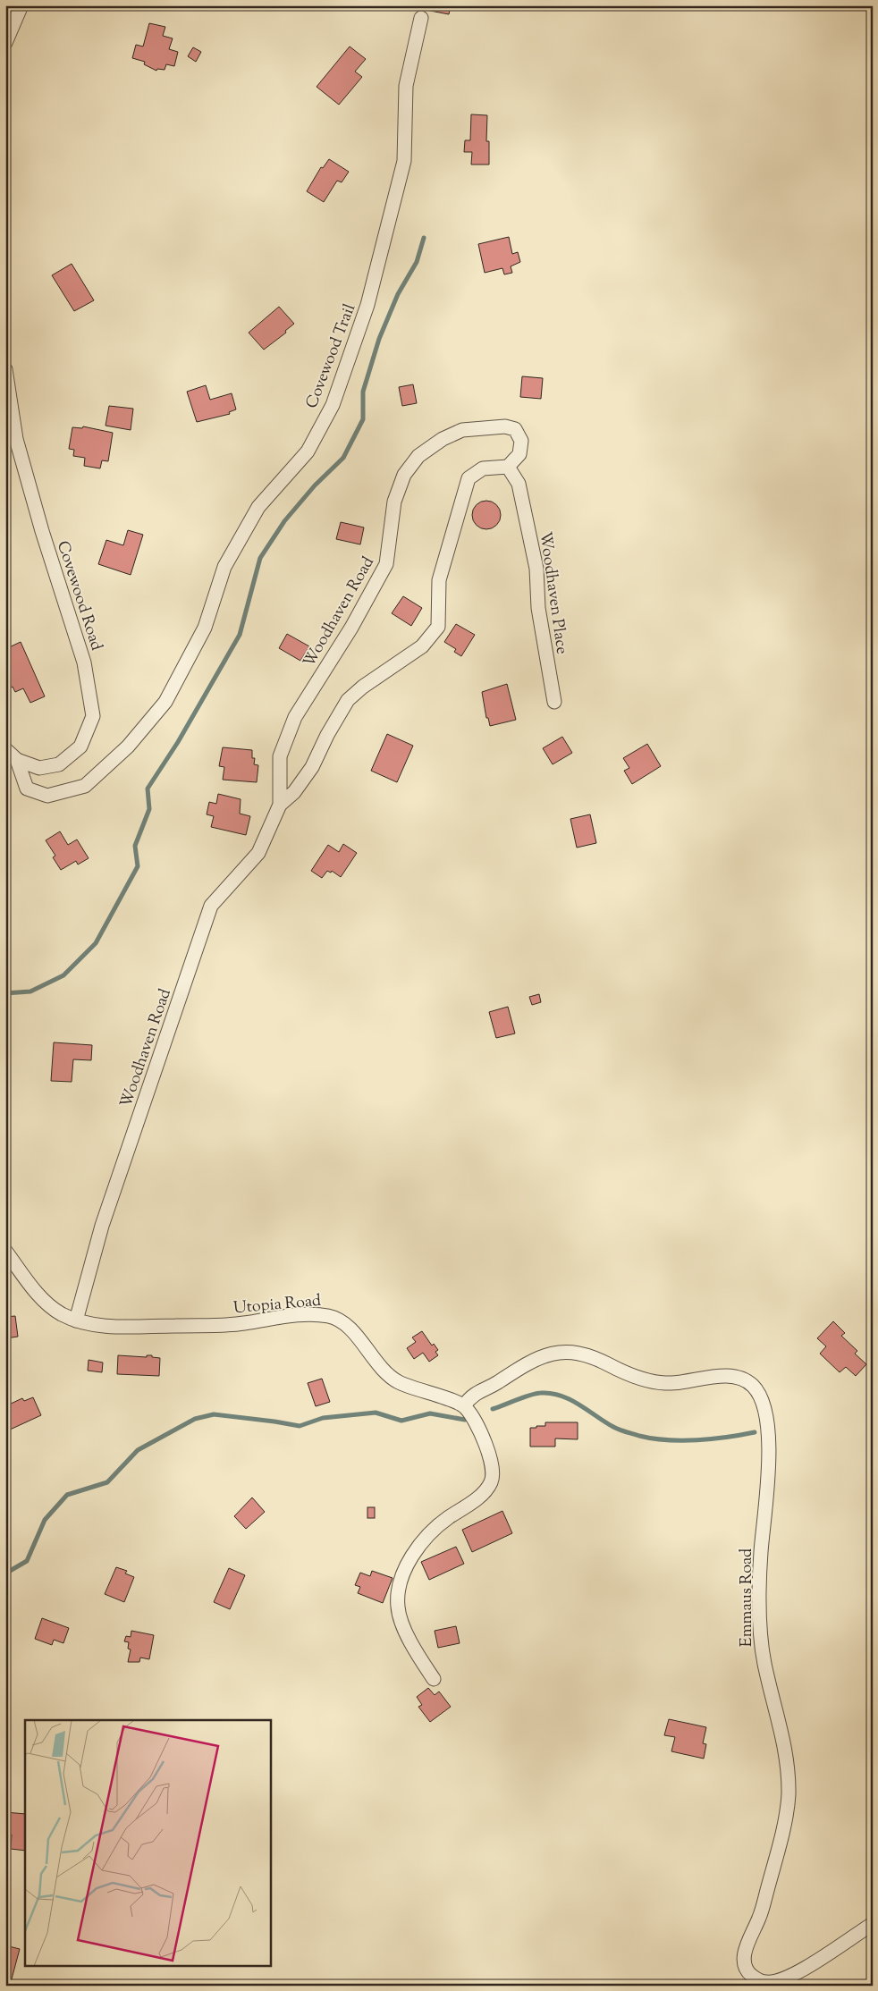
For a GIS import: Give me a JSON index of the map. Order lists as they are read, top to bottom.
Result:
{
  "streets": {
    "street": [
      "Covewood Trail",
      "Woodhaven Place",
      "Covewood Road",
      "Woodhaven Road",
      "Utopia Road",
      "Emmaus Road"
    ]
  },
  "crossings": [
    ["Covewood Trail", "Covewood Road"],
    ["Woodhaven Place", "Woodhaven Road"],
    ["Woodhaven Road", "Utopia Road"],
    ["Utopia Road", "Emmaus Road"]
  ]
}
